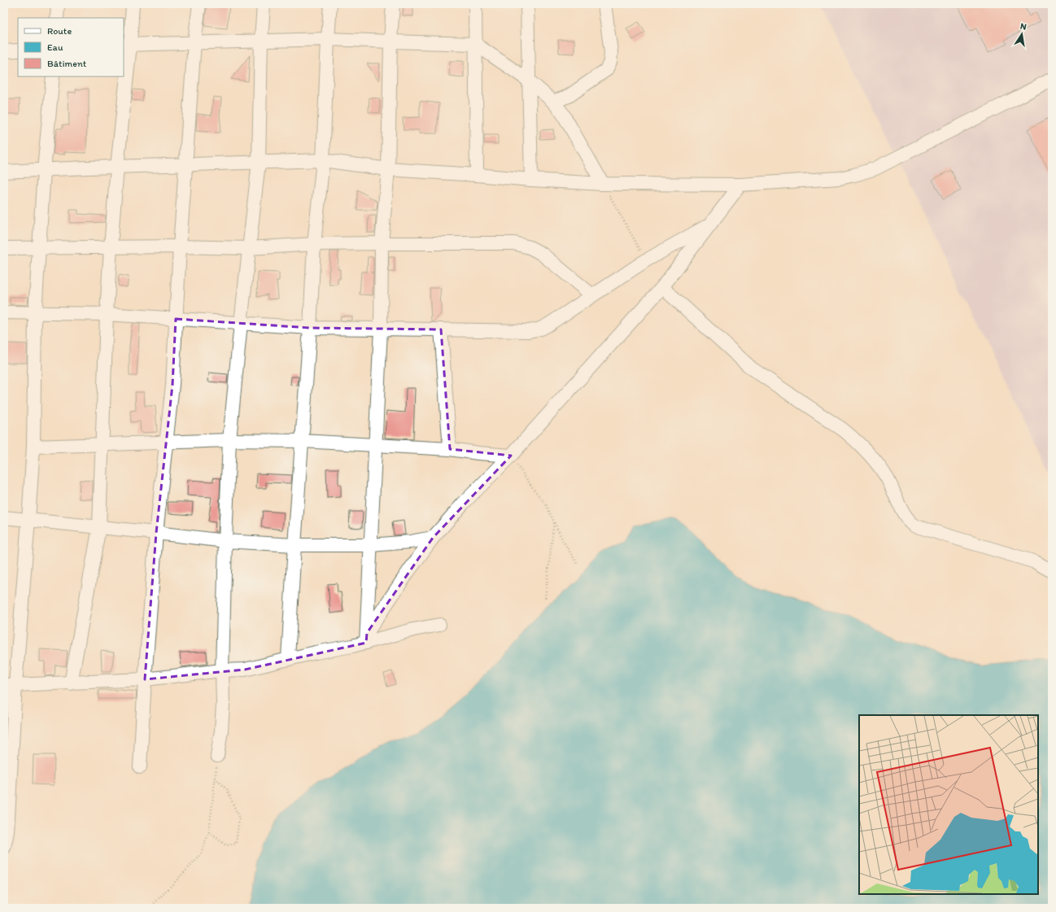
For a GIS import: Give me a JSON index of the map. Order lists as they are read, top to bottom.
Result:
{
  "legend": ["Route", "Eau", "Bâtiment"],
  "north": "top"
}
